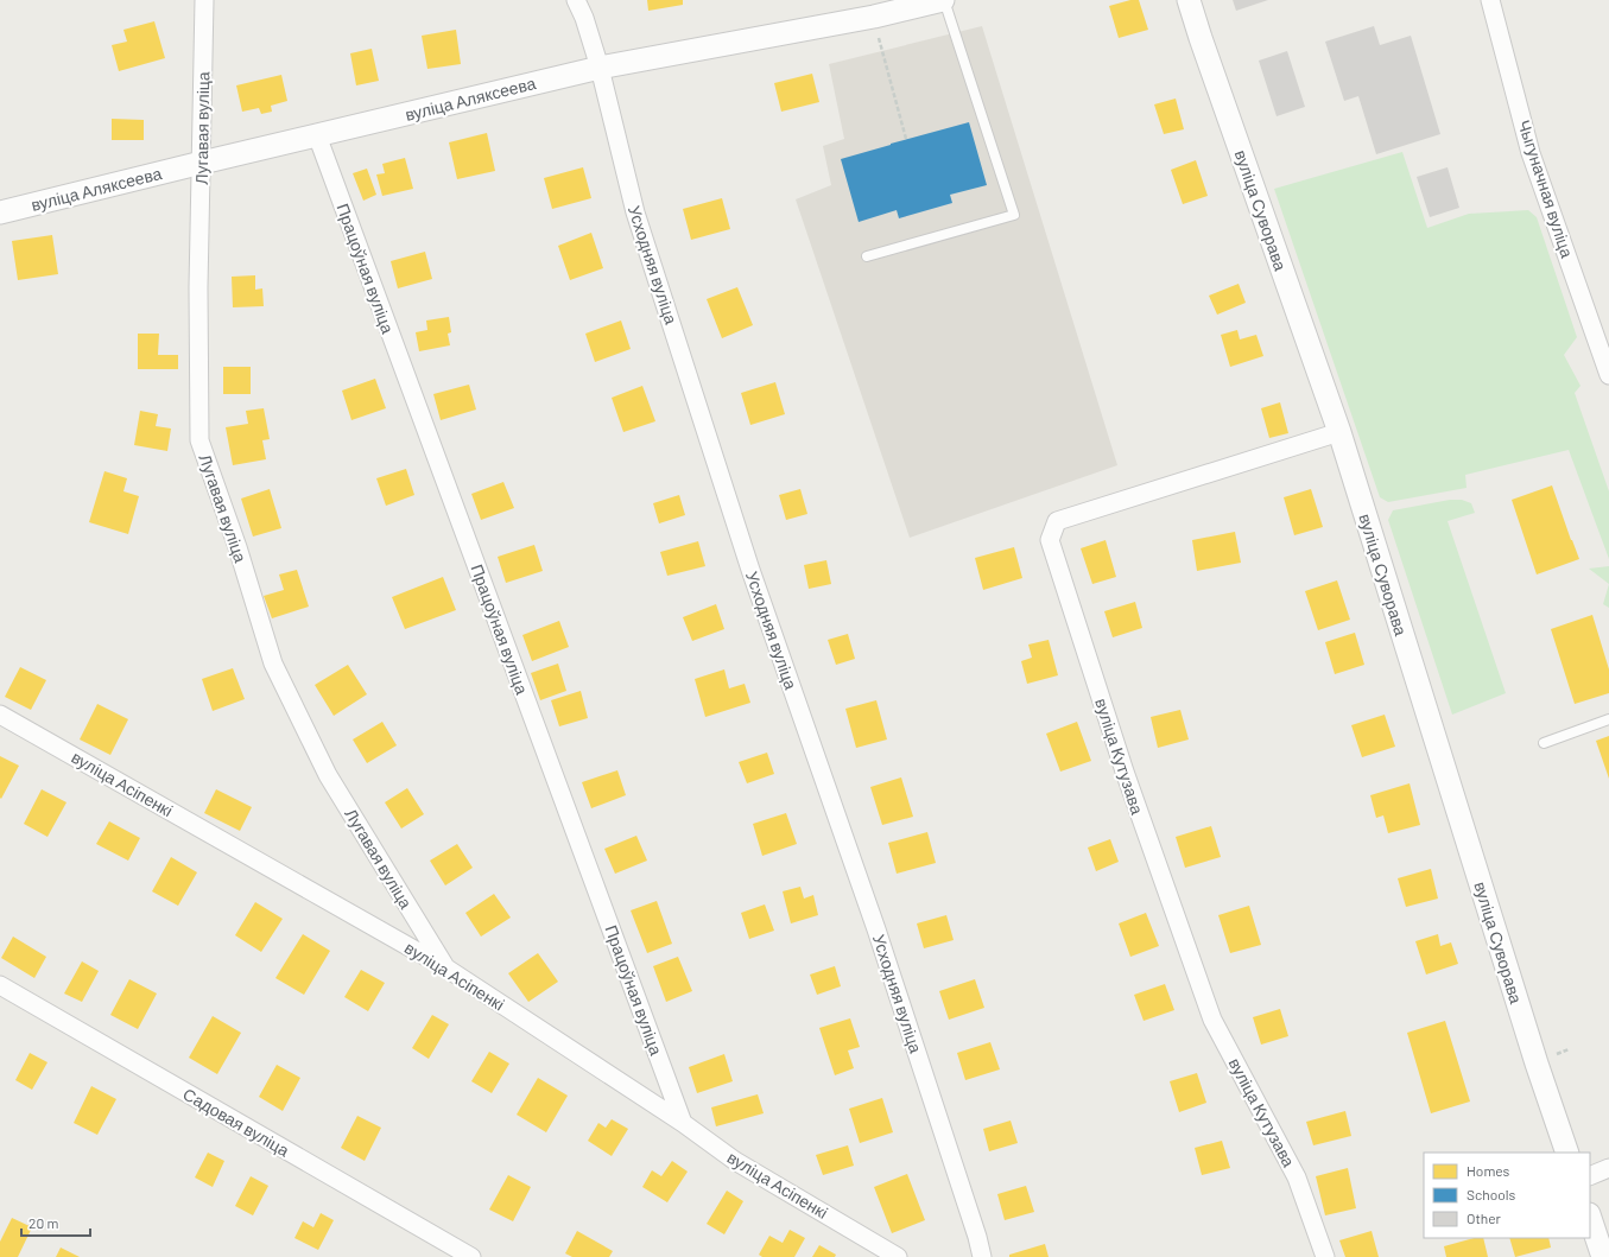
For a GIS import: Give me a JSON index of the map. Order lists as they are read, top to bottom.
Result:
{
  "streets": {
    "street": [
      "вуліца Аляксеева",
      "Лугавая вуліца",
      "Чыгуначная вуліца",
      "вуліца Суворава",
      "Усходняя вуліца",
      "Працоўная вуліца",
      "вуліца Кутузава",
      "вуліца Асіпенкі",
      "Садовая вуліца"
    ]
  },
  "crossings": [
    ["вуліца Аляксеева", "Лугавая вуліца"],
    ["вуліца Аляксеева", "Усходняя вуліца"],
    ["вуліца Аляксеева", "Працоўная вуліца"],
    ["Лугавая вуліца", "вуліца Асіпенкі"],
    ["вуліца Суворава", "вуліца Кутузава"],
    ["Працоўная вуліца", "вуліца Асіпенкі"]
  ],
  "legend": ["Homes", "Schools", "Other"],
  "scale_bar": "20 m"
}
